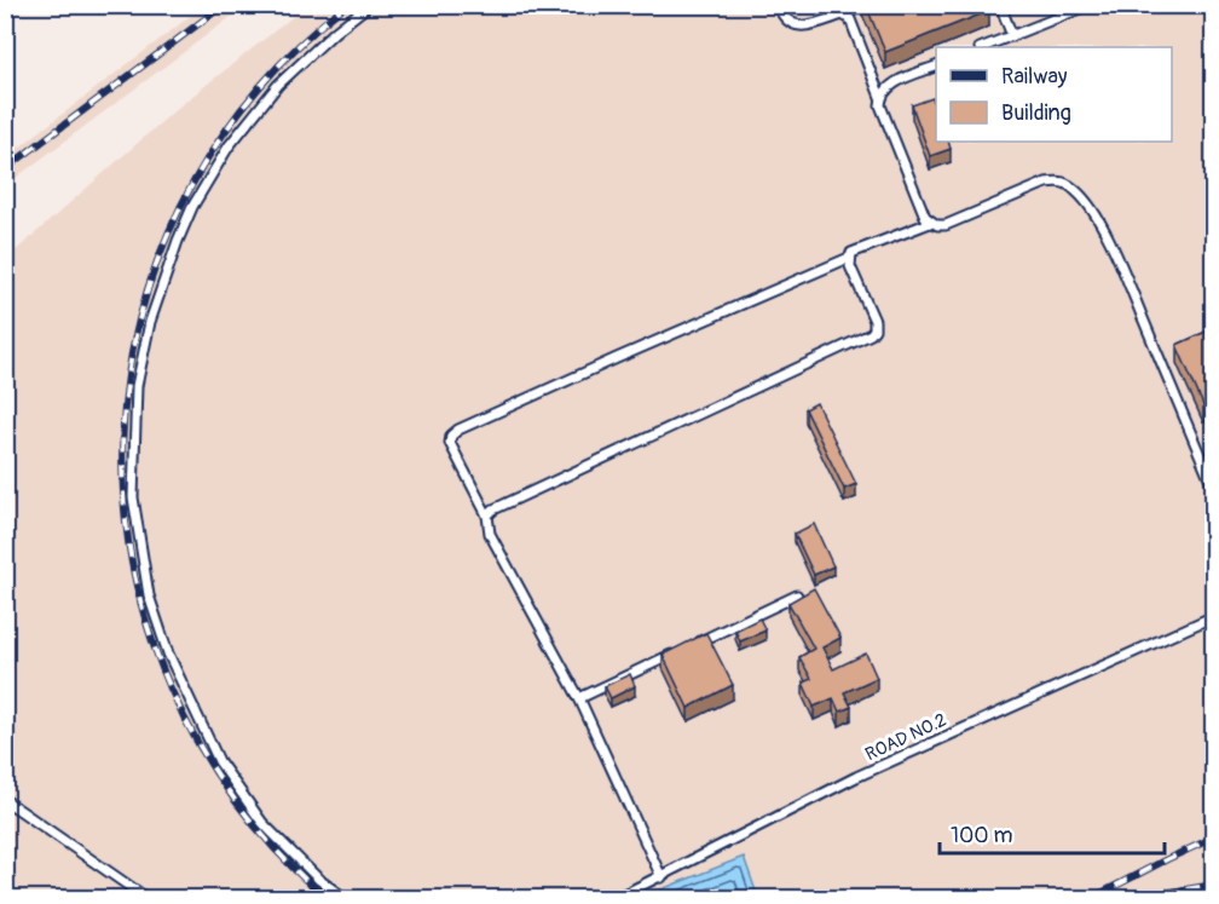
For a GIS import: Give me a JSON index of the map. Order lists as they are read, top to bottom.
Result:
{
  "streets": {
    "lane": ["ROAD NO.2"]
  },
  "legend": ["Railway", "Building"],
  "scale_bar": "100 m"
}
